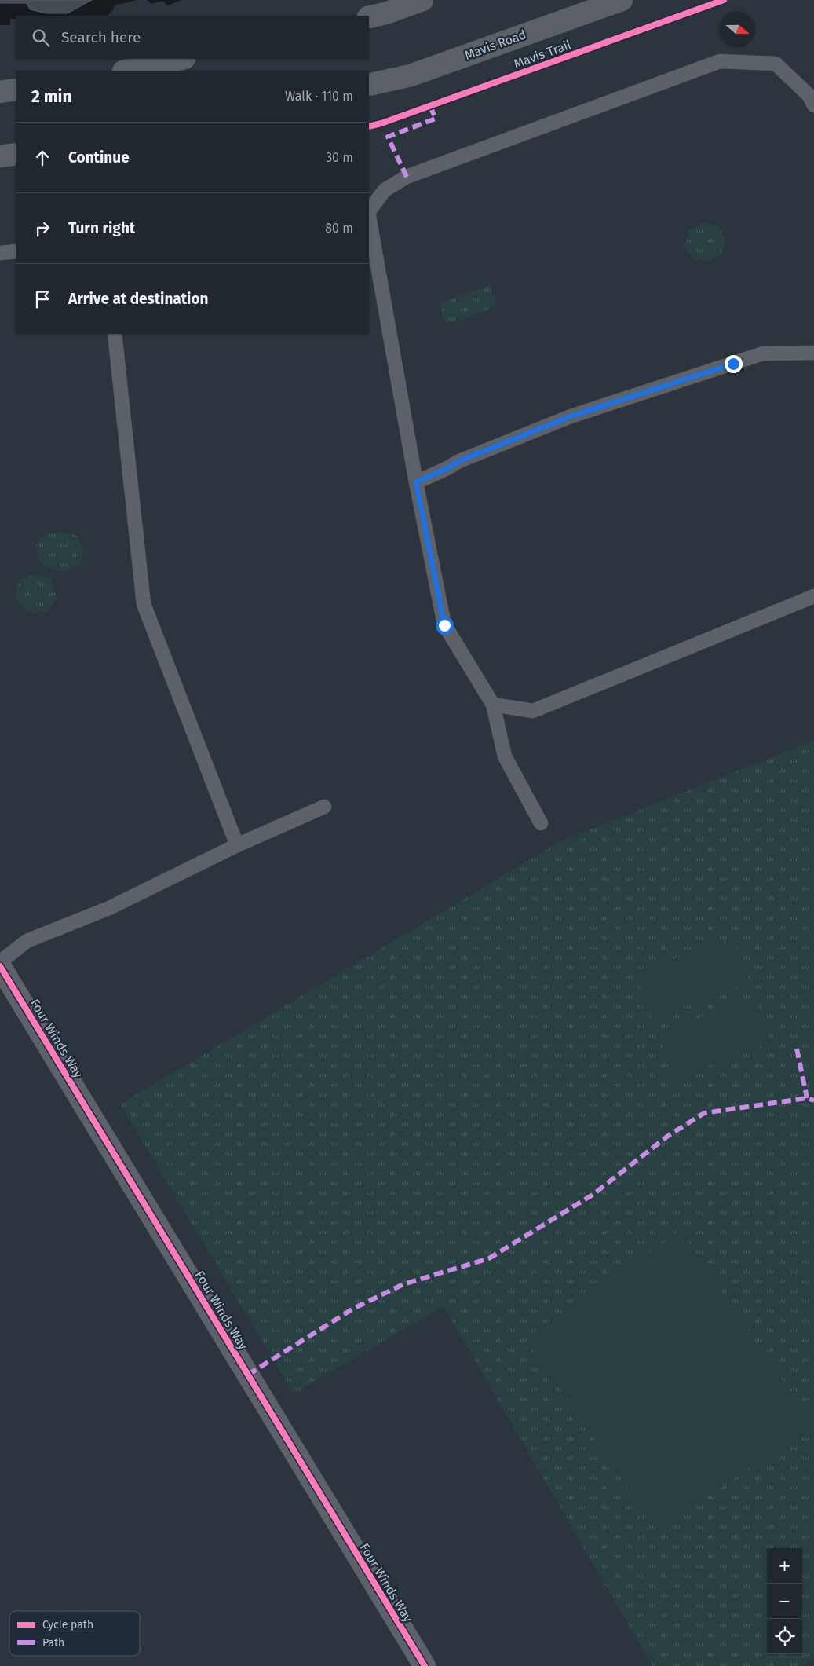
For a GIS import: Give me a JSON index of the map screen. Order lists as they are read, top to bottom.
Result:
{
  "streets": {
    "main road": ["Mavis Road"],
    "street": ["Four Winds Way"],
    "cycle path": ["Mavis Trail"]
  },
  "legend": ["Cycle path", "Path"],
  "north": "right",
  "page": {
    "search": "Search here",
    "heading": ["2 min", "Walk · 110 m"],
    "list": [
      ["Continue", "30 m"],
      ["Turn right", "80 m"],
      "Arrive at destination"
    ],
    "map_buttons": ["+", "−"]
  }
}
